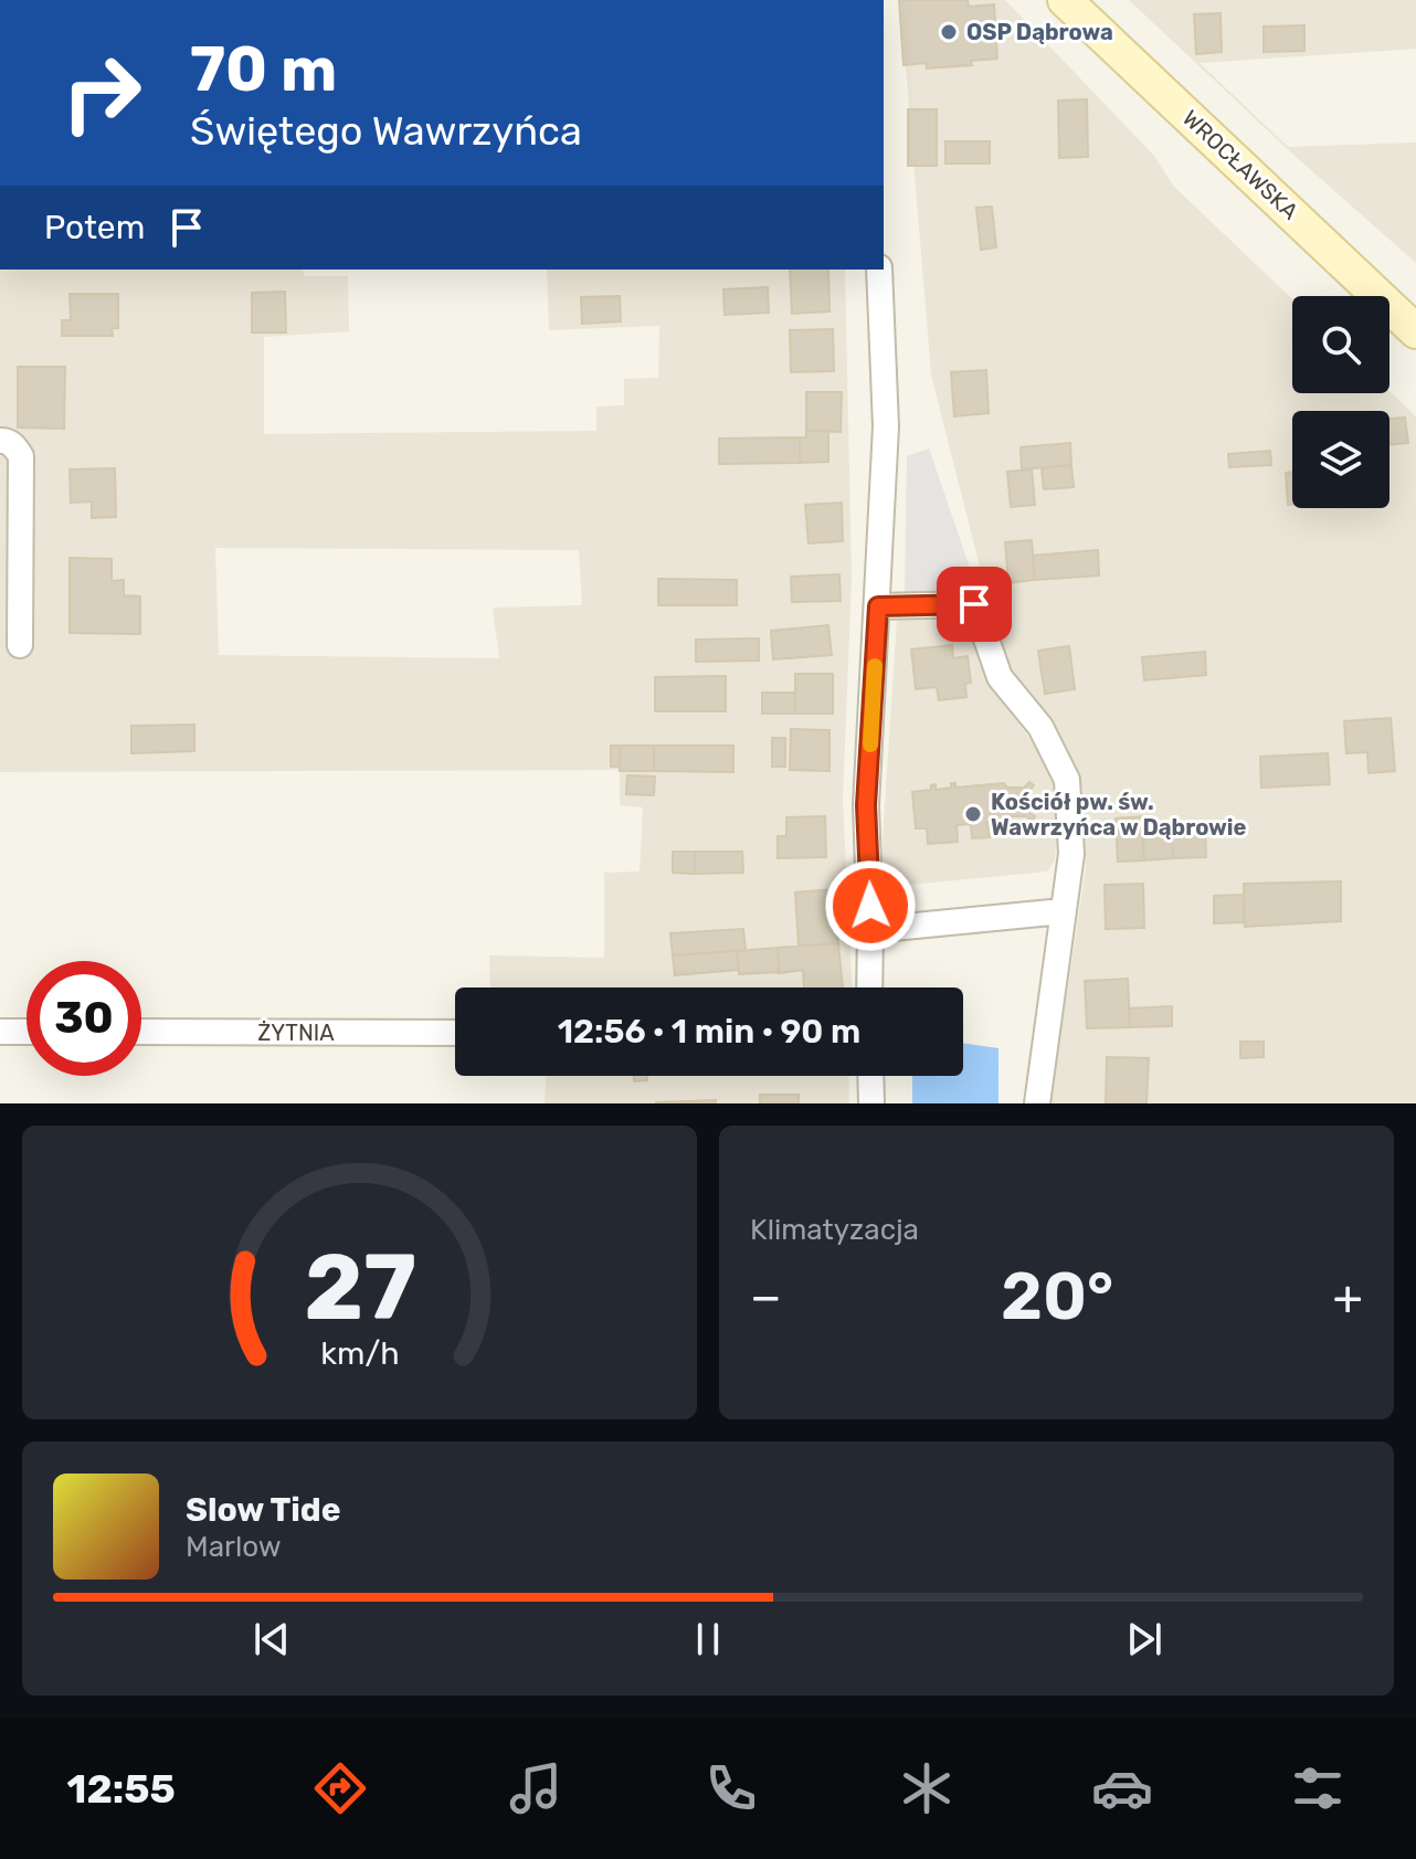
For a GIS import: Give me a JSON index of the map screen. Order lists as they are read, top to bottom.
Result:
{
  "streets": {
    "street": ["WROCŁAWSKA", "ŻYTNIA"]
  },
  "places": ["OSP Dąbrowa", "Kościół pw. św. Wawrzyńca w Dąbrowie"],
  "page": {
    "turn": ["70 m", "Świętego Wawrzyńca"],
    "then": "Potem",
    "limit": "30",
    "trip": "12:56 · 1 min · 90 m",
    "tile": "Klimatyzacja",
    "heat": ["−", "20°", "+"],
    "song": ["Slow Tide", "Marlow"],
    "tabs": "12:55",
    "gauge": ["27", "km/h"]
  }
}
